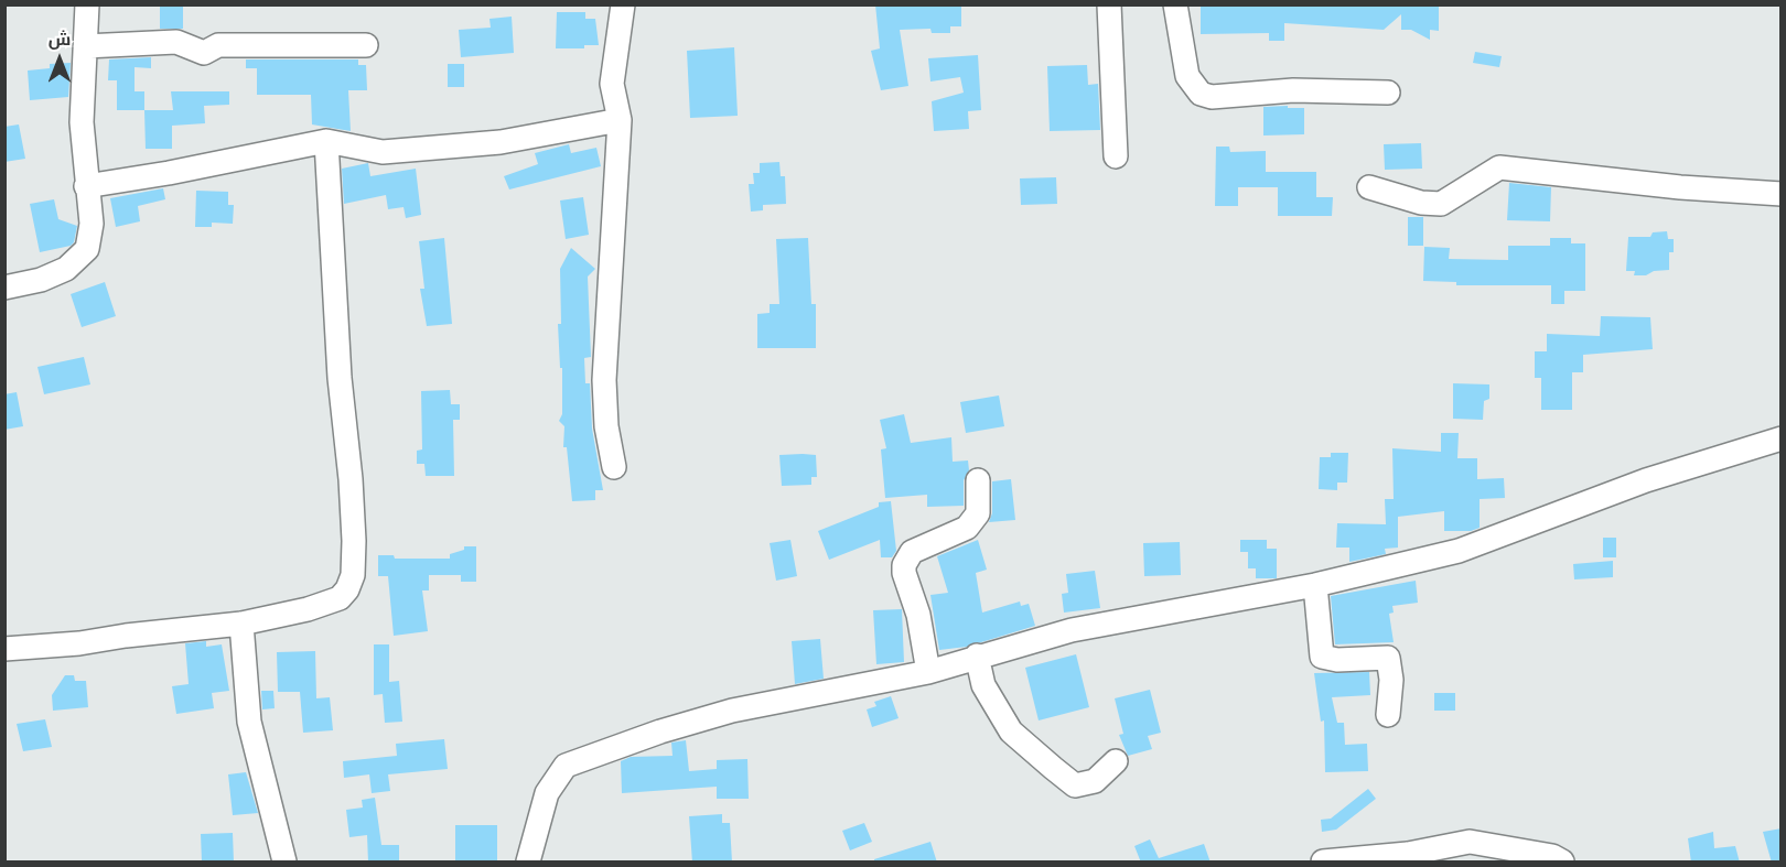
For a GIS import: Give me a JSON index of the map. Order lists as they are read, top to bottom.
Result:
{
  "north": "top"
}
